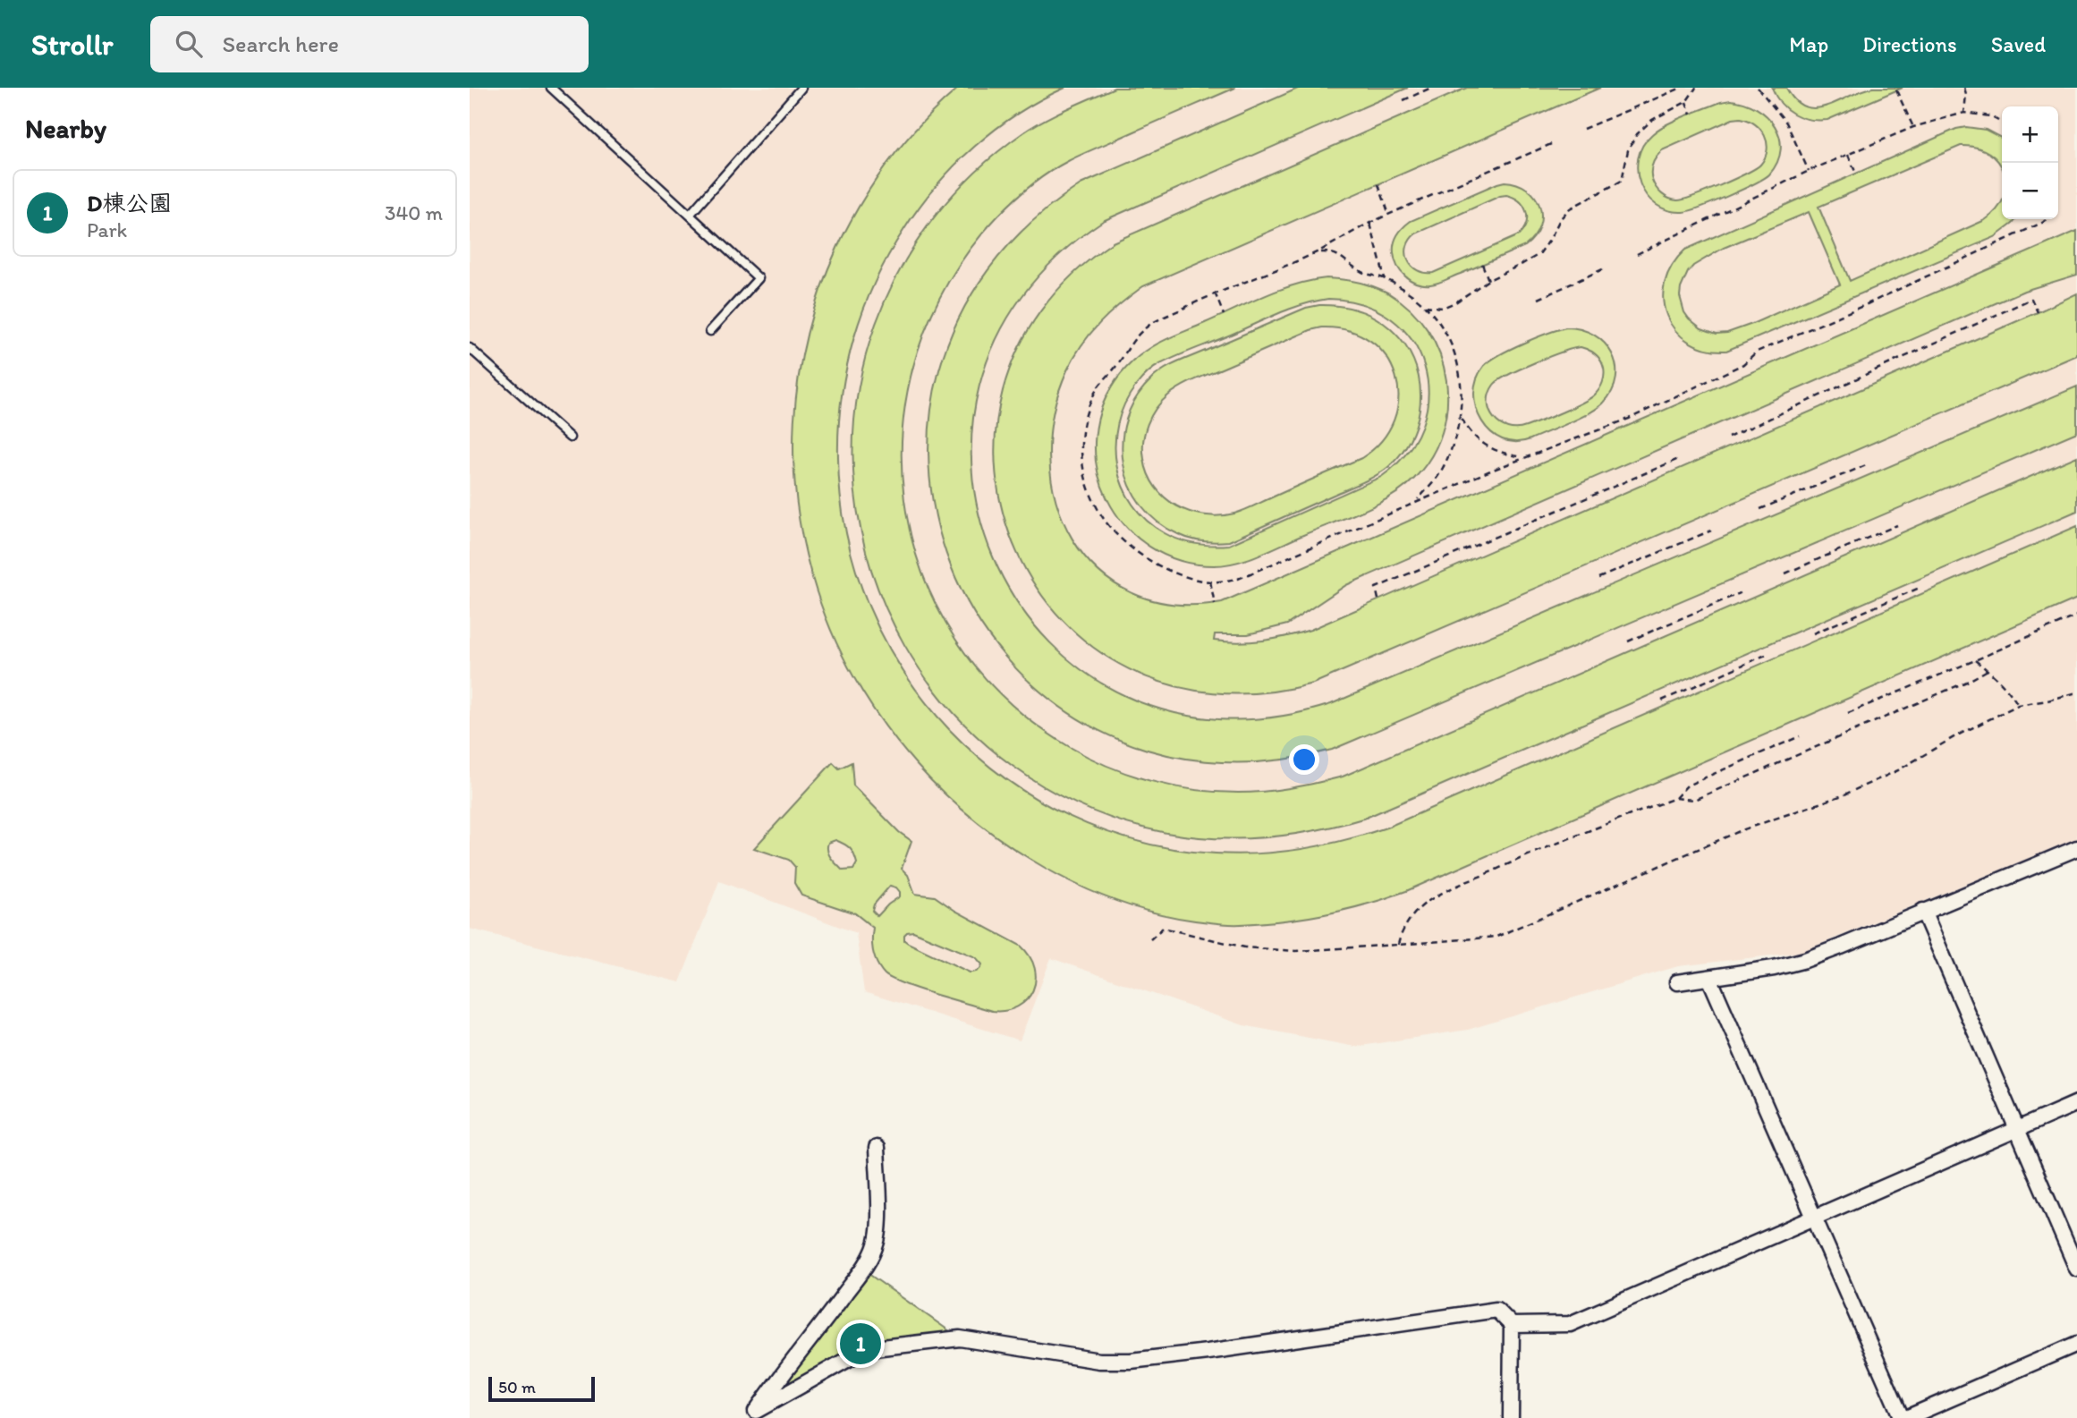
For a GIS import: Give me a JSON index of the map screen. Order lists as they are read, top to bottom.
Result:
{
  "scale_bar": "50 m",
  "page": {
    "header": "Strollr",
    "search": "Search here",
    "nav": ["Map", "Directions", "Saved"],
    "heading": "Nearby",
    "map_buttons": ["+", "−"],
    "list": [
      {
        "mark": "1",
        "name": "D棟公園",
        "note": "Park",
        "value": "340 m"
      }
    ],
    "pins": "1",
    "scale": "50 m"
  }
}
